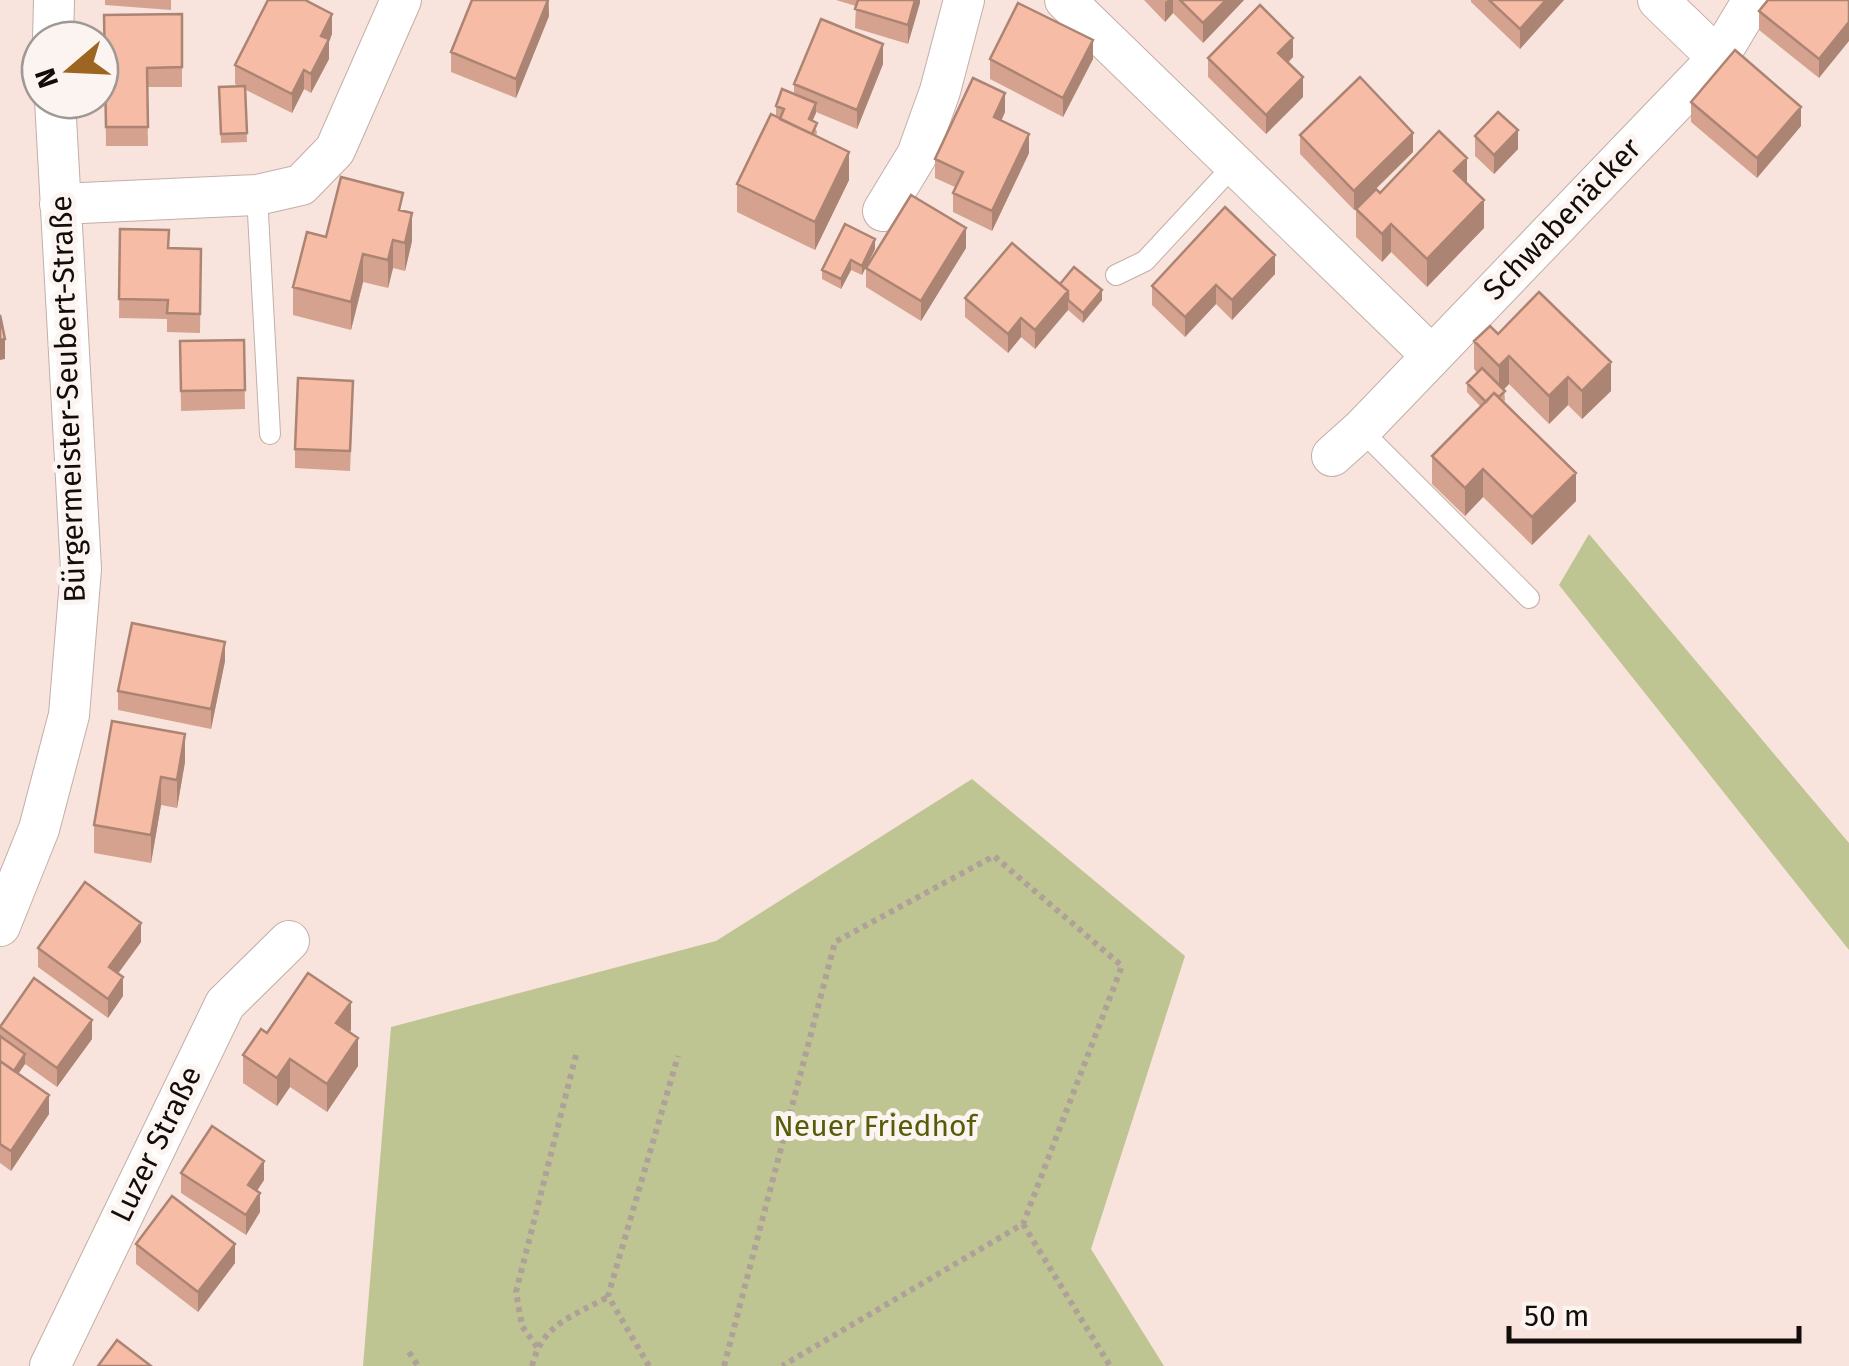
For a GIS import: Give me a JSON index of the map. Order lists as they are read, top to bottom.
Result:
{
  "streets": {
    "street": ["Schwabenäcker", "Bürgermeister-Seubert-Straße", "Luzer Straße"]
  },
  "parks": ["Neuer Friedhof"],
  "scale_bar": "50 m",
  "north": "left"
}
